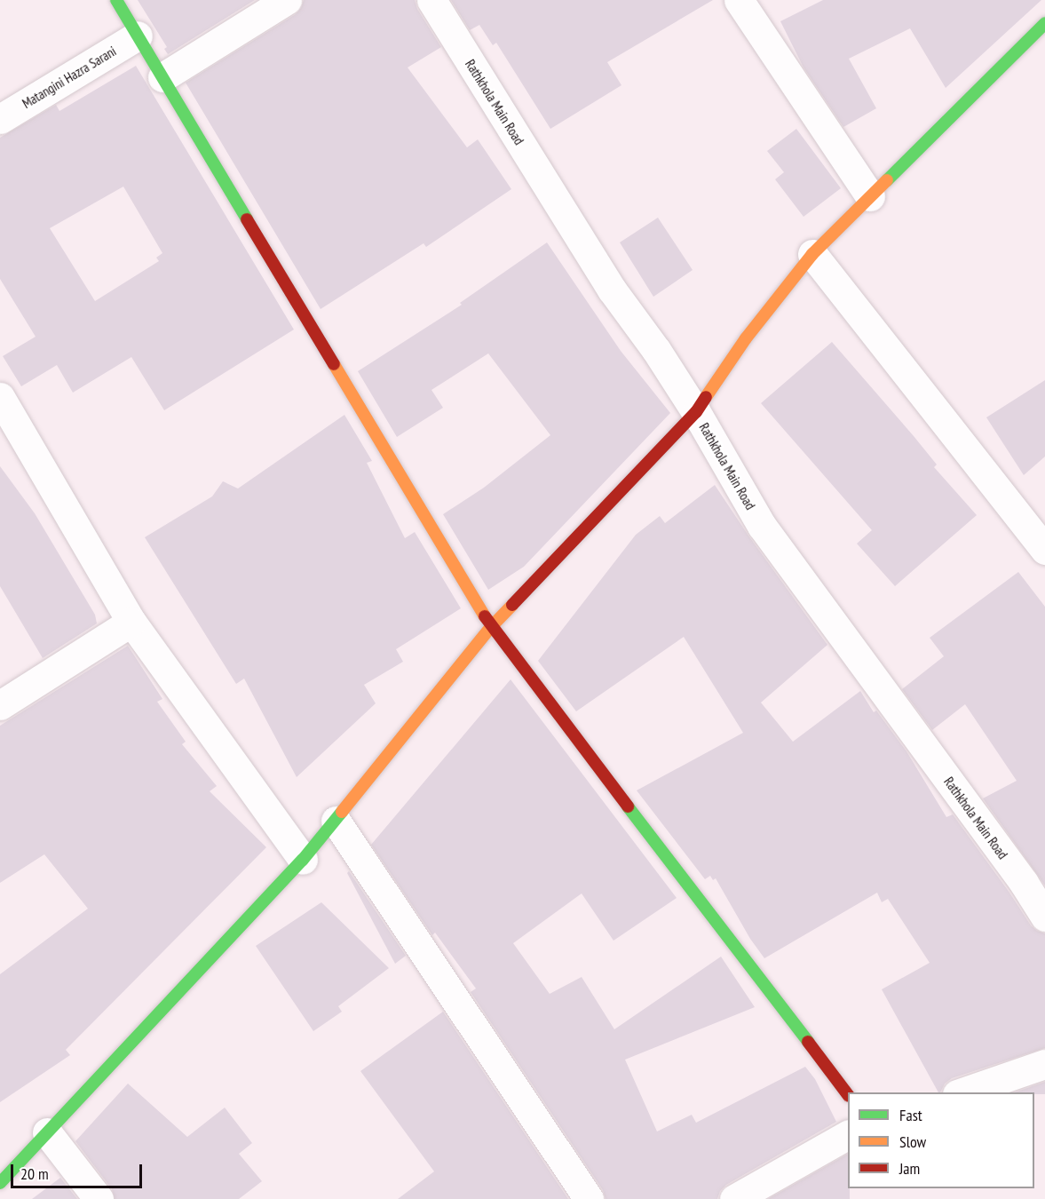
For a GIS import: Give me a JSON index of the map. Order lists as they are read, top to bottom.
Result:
{
  "streets": {
    "street": ["Matangini Hazra Sarani", "Rathkhola Main Road"]
  },
  "legend": ["Fast", "Slow", "Jam"],
  "scale_bar": "20 m"
}
